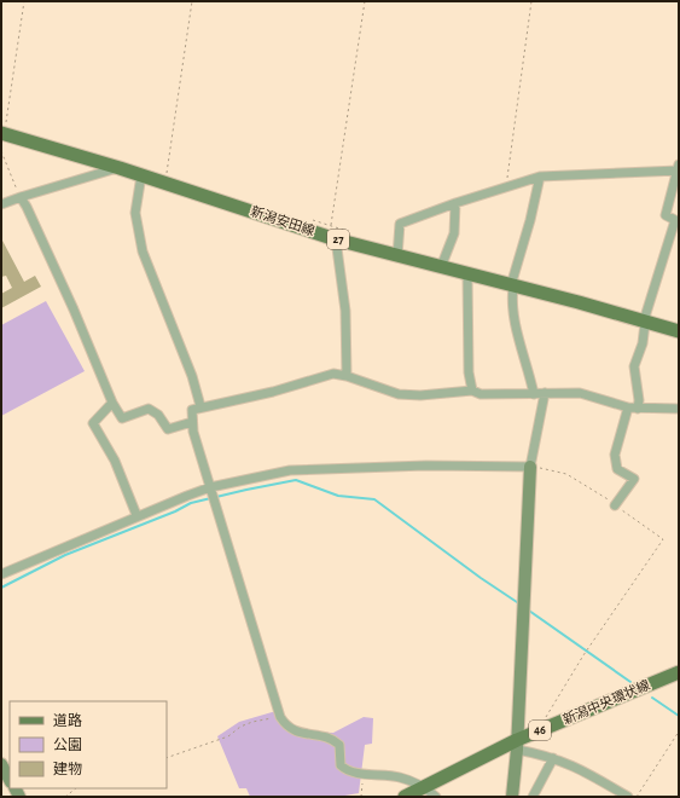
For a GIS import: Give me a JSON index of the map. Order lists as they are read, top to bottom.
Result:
{
  "streets": {
    "main road": [
      "新潟安田線",
      "27",
      "新潟中央環状線",
      "46"
    ]
  },
  "legend": ["道路", "公園", "建物"]
}
